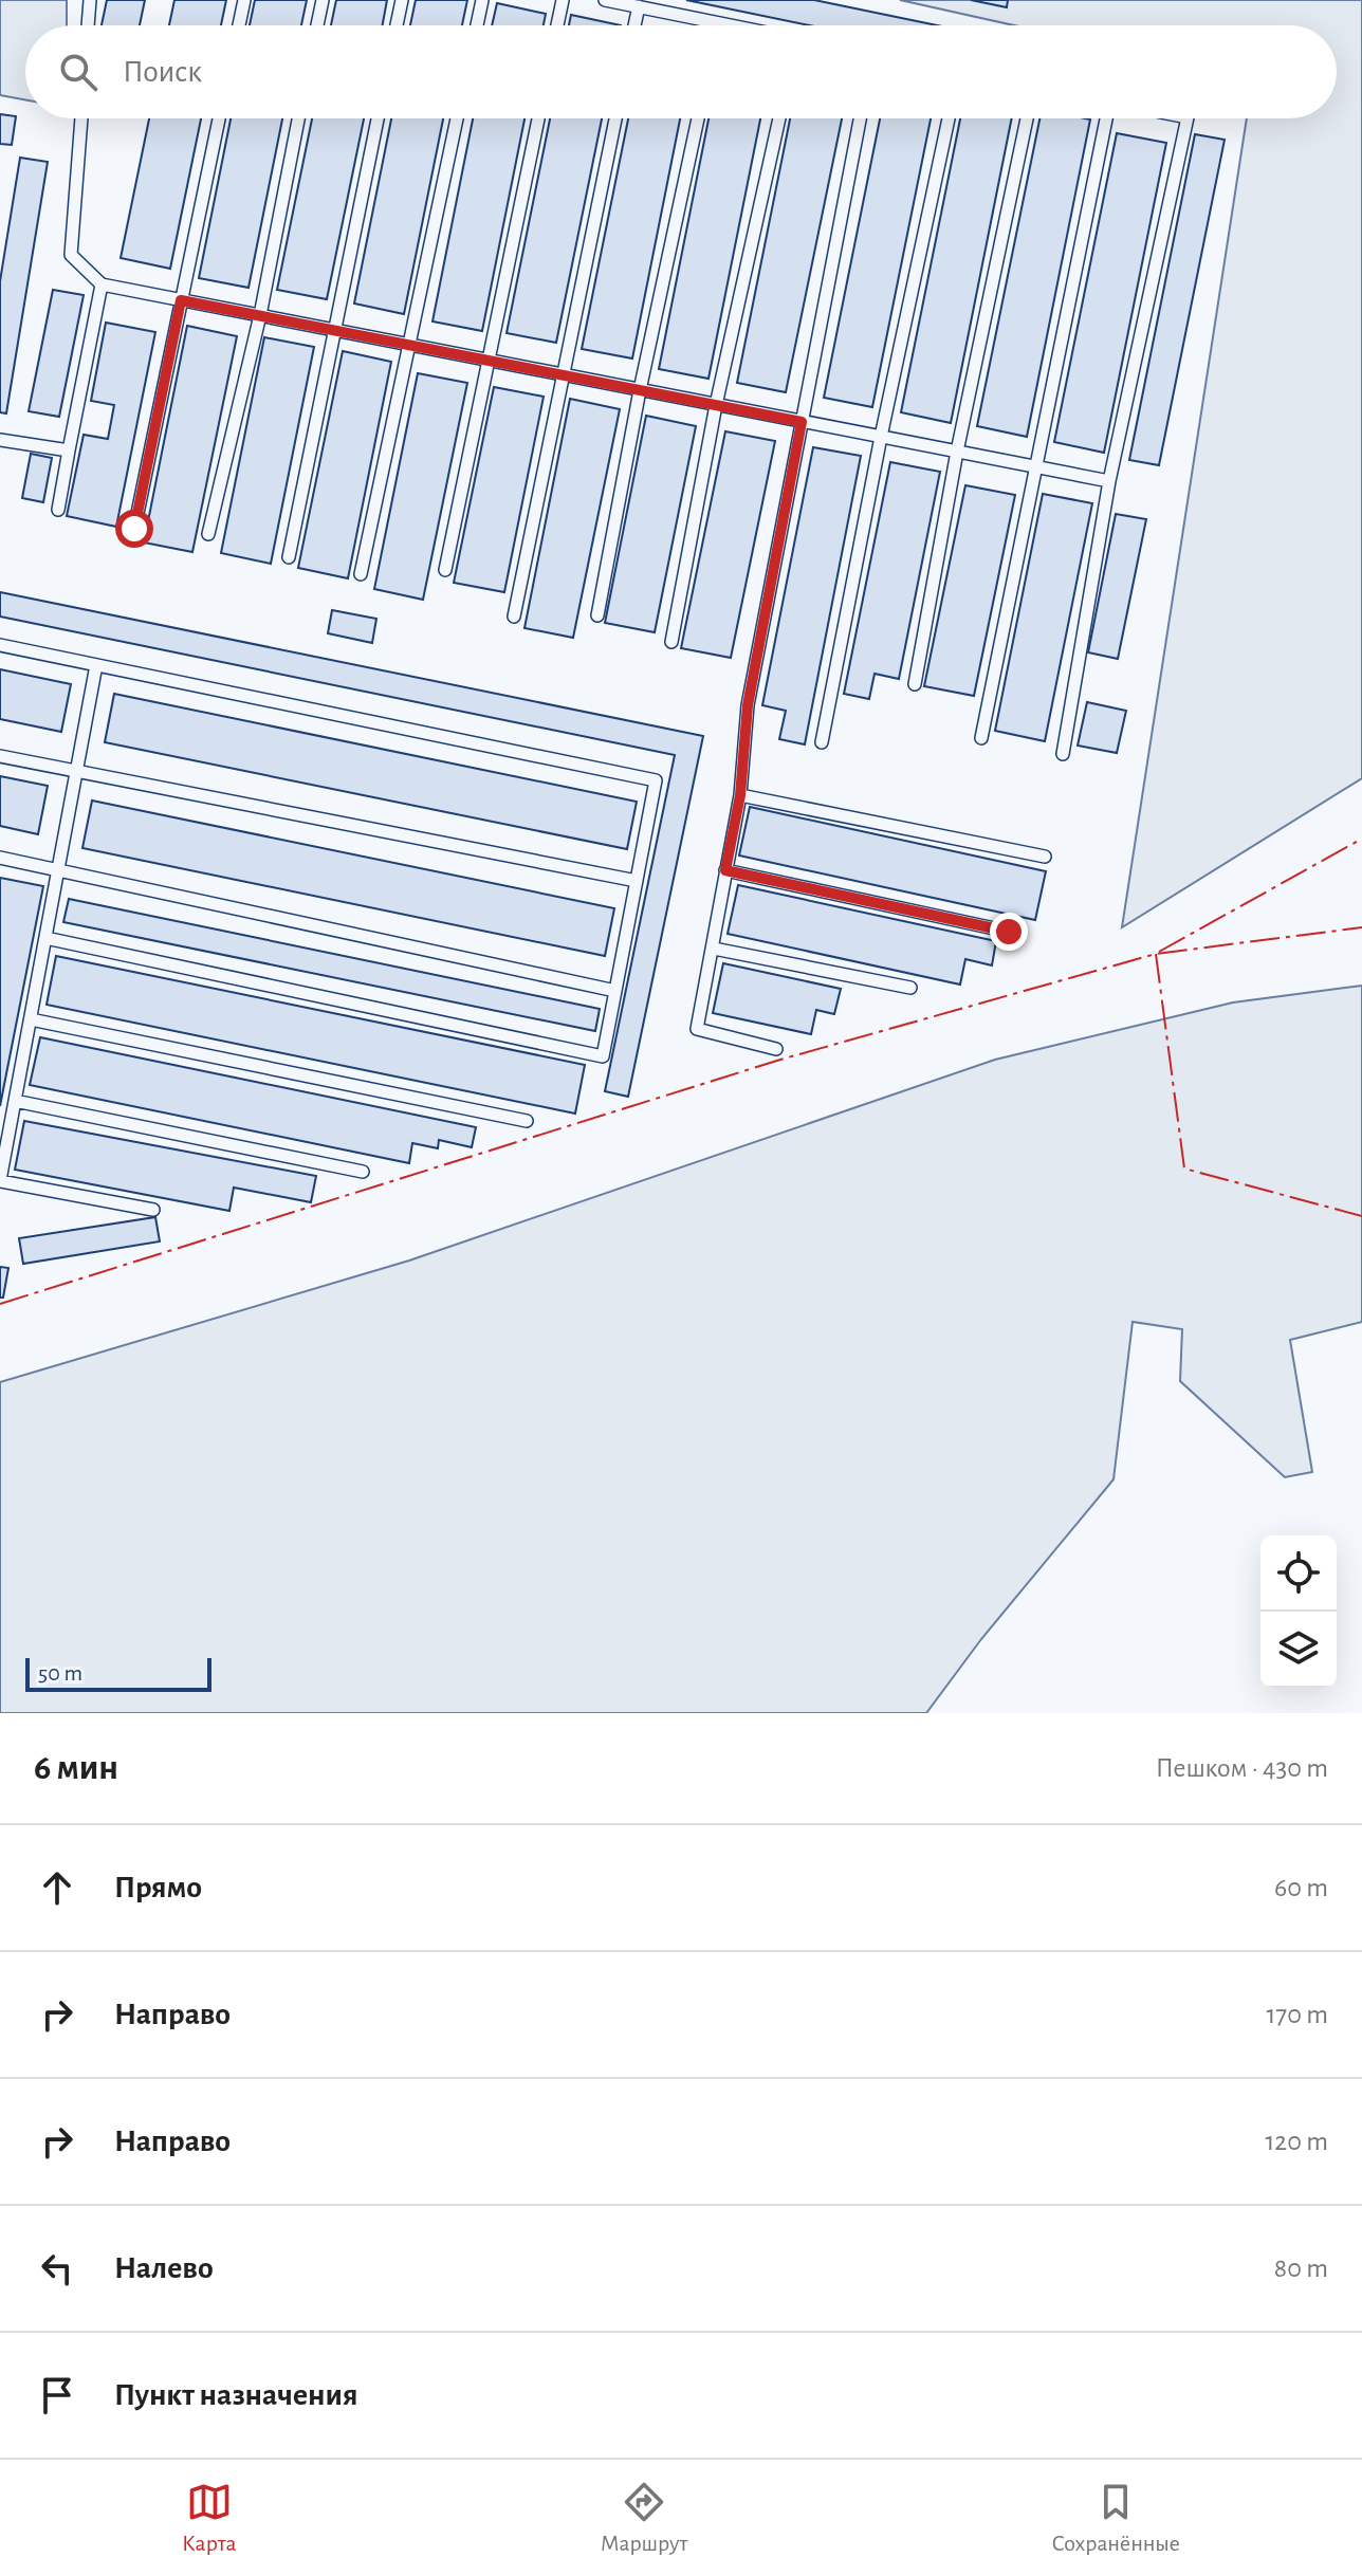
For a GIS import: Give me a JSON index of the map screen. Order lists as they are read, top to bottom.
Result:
{
  "scale_bar": "50 m",
  "page": {
    "search": "Поиск",
    "scale": "50 m",
    "heading": ["6 мин", "Пешком · 430 m"],
    "list": [
      ["Прямо", "60 m"],
      ["Направо", "170 m"],
      ["Направо", "120 m"],
      ["Налево", "80 m"],
      "Пункт назначения"
    ],
    "nav": ["Карта", "Маршрут", "Сохранённые"]
  }
}
